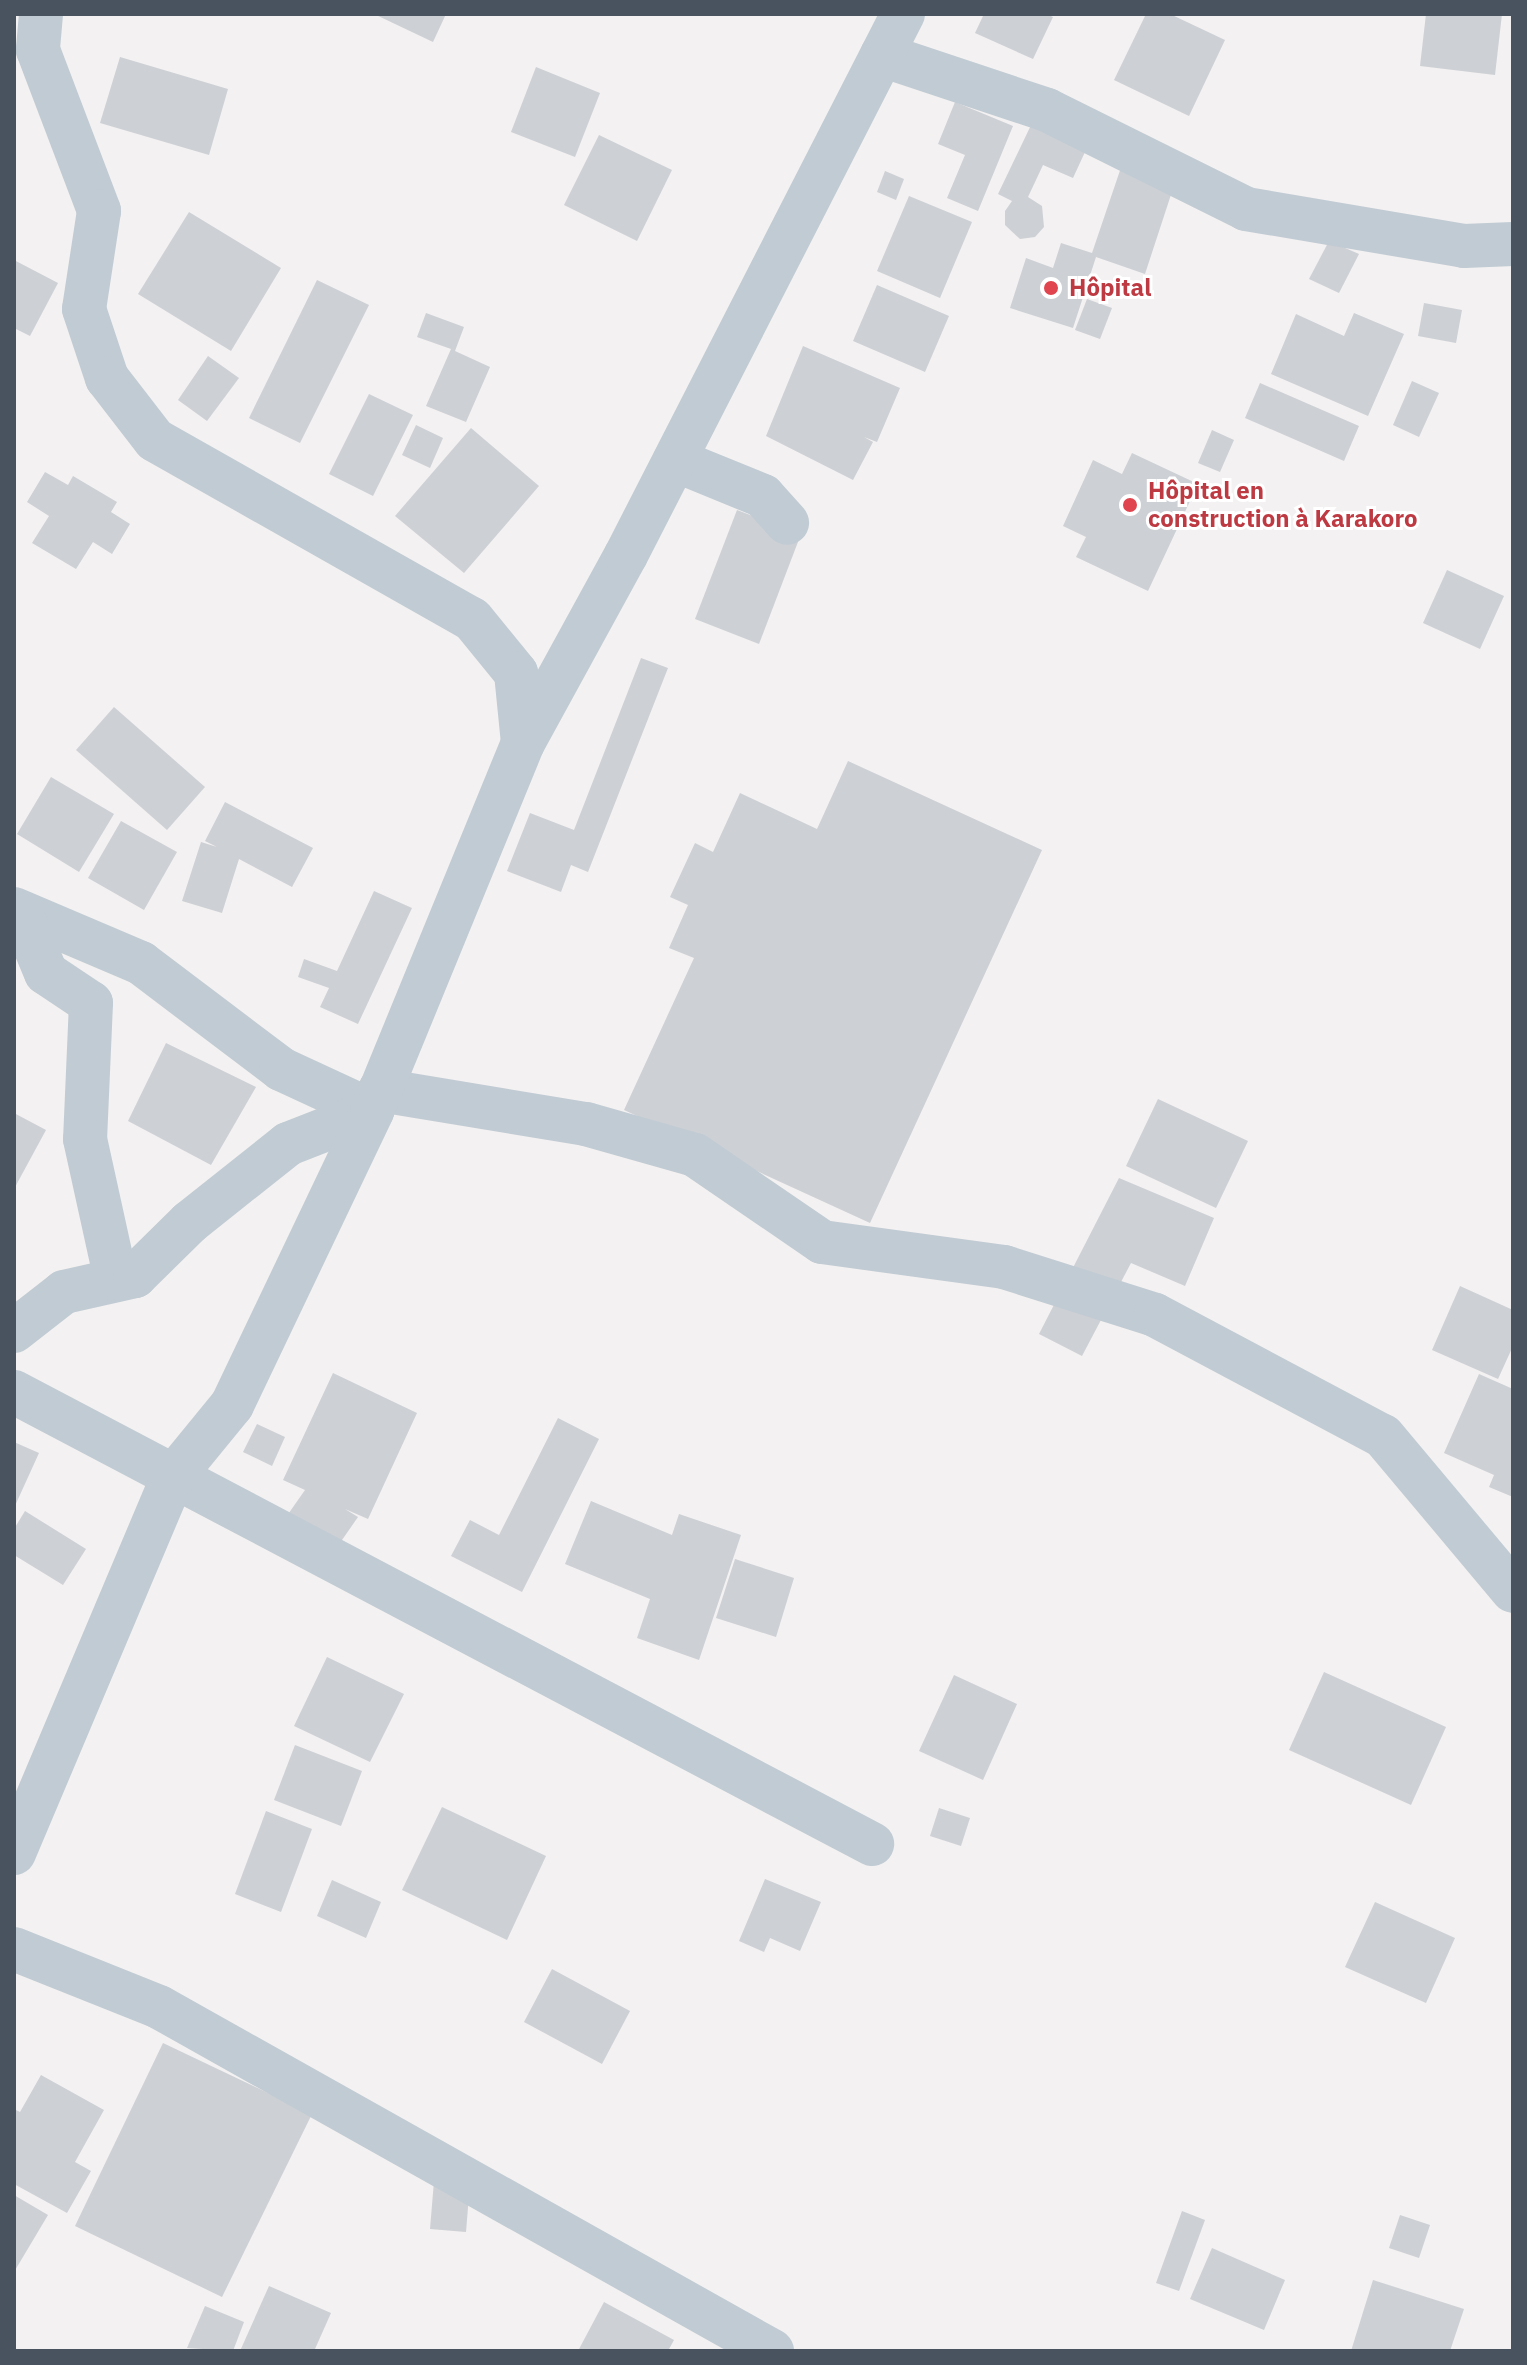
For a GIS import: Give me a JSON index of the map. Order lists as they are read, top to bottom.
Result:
{
  "places": ["Hôpital", "Hôpital en construction à Karakoro"]
}
